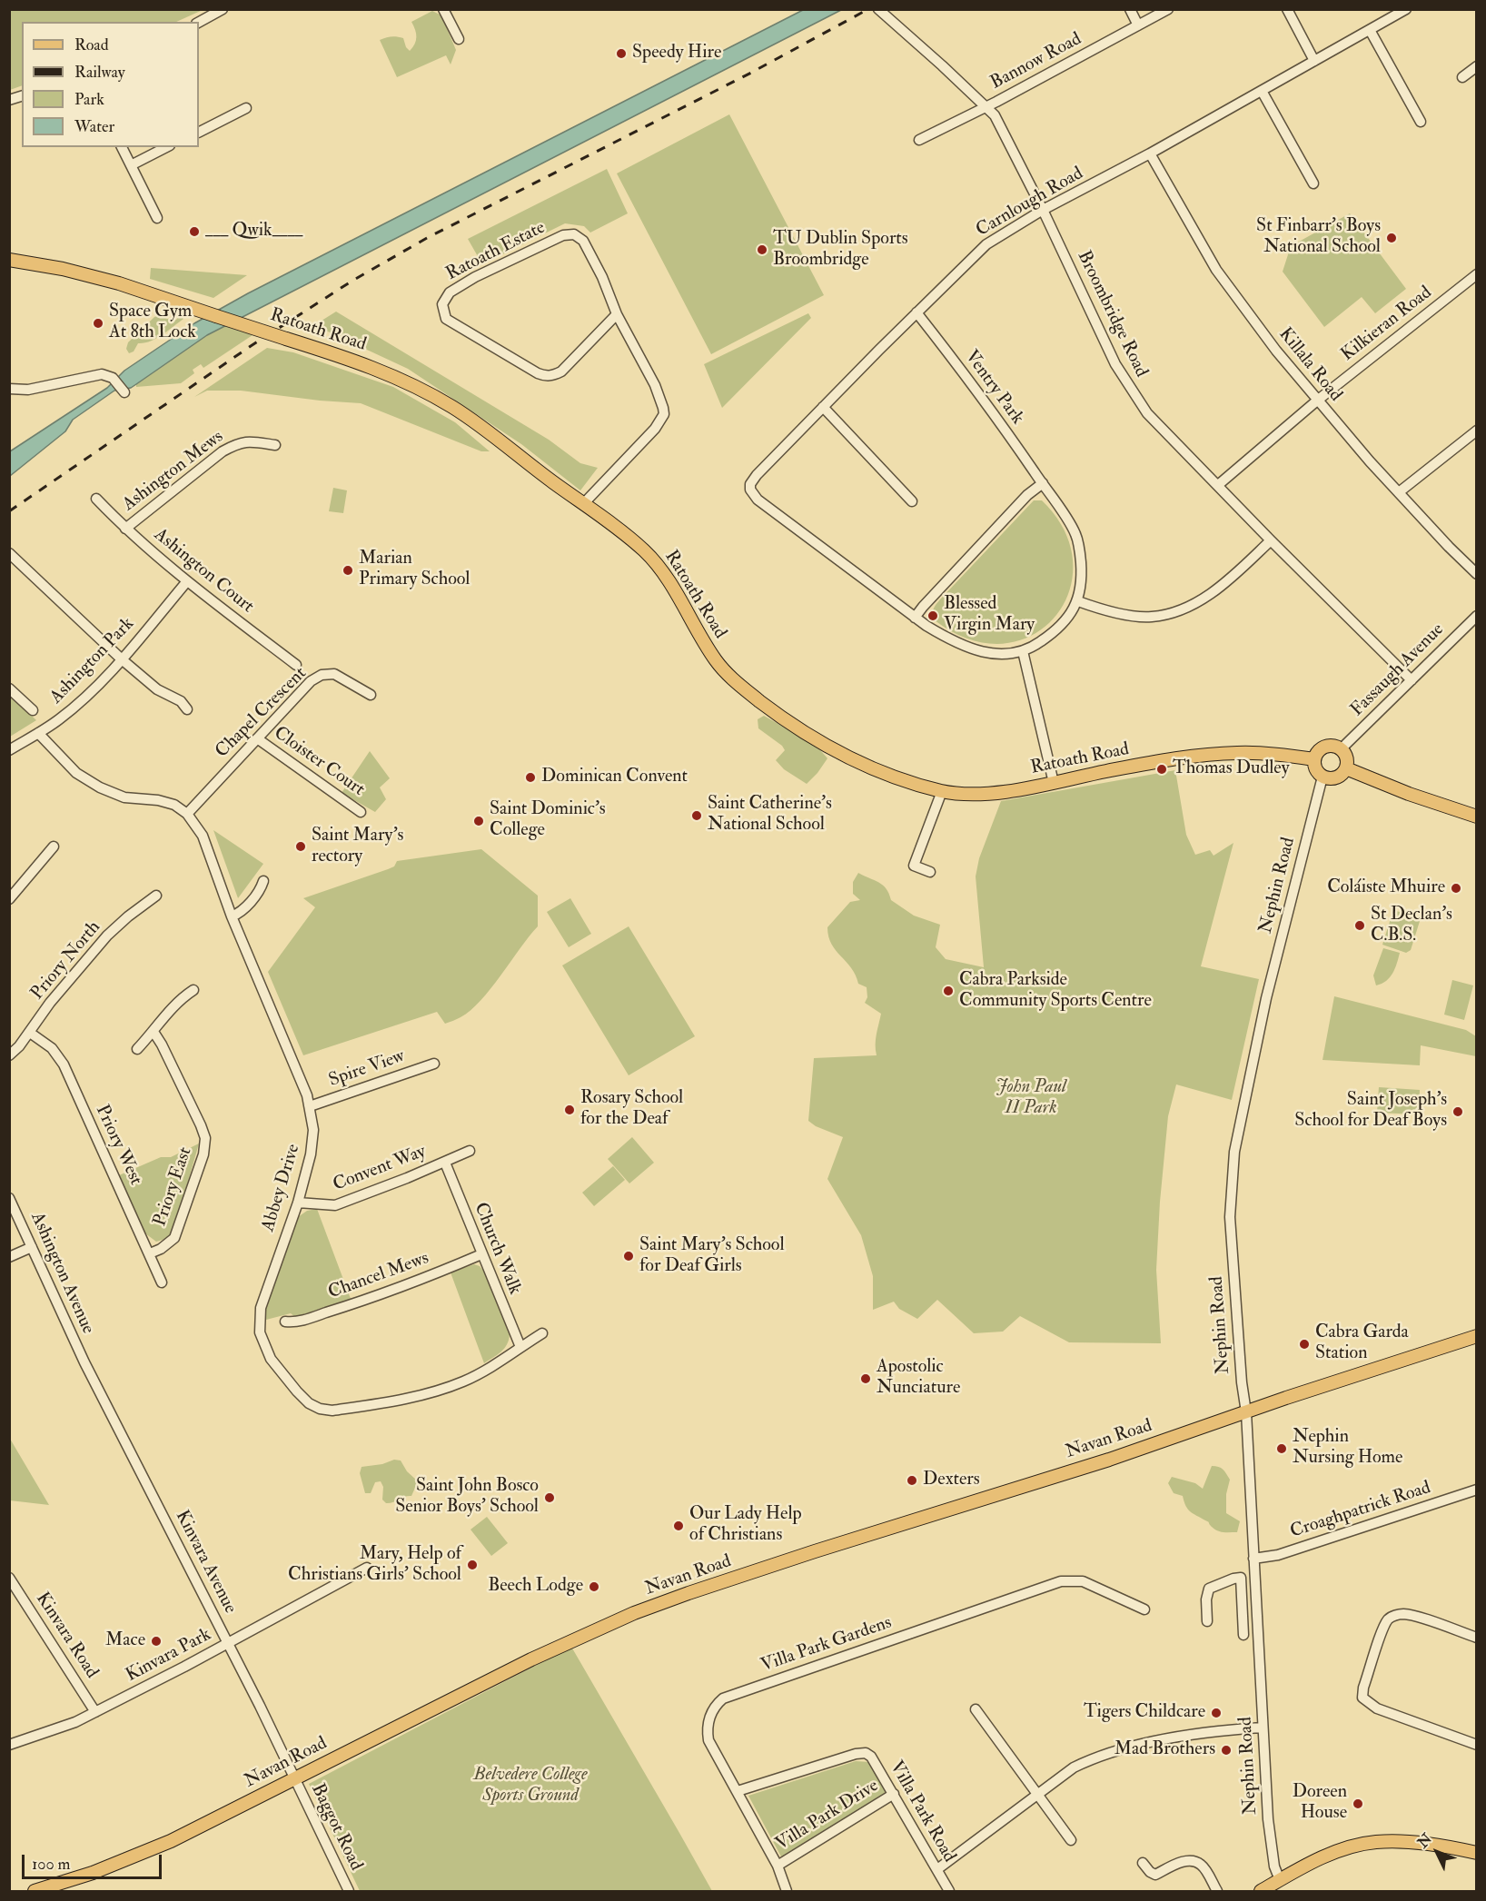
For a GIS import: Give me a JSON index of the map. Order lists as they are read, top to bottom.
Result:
{
  "streets": {
    "main road": ["Ratoath Road", "Navan Road"],
    "street": [
      "Bannow Road",
      "Carnlough Road",
      "Ratoath Estate",
      "Broombridge Road",
      "Kilkieran Road",
      "Killala Road",
      "Ventry Park",
      "Ashington Mews",
      "Ashington Court",
      "Ashington Park",
      "Fassaugh Avenue",
      "Chapel Crescent",
      "Cloister Court",
      "Nephin Road",
      "Priory North",
      "Spire View",
      "Priory West",
      "Convent Way",
      "Priory East",
      "Abbey Drive",
      "Church Walk",
      "Ashington Avenue",
      "Chancel Mews",
      "Croaghpatrick Road",
      "Kinvara Avenue",
      "Kinvara Road",
      "Villa Park Gardens",
      "Kinvara Park",
      "Villa Park Road",
      "Villa Park Drive",
      "Baggot Road"
    ]
  },
  "crossings": [
    ["Bannow Road", "Broombridge Road"],
    ["Carnlough Road", "Broombridge Road"],
    ["Carnlough Road", "Killala Road"],
    ["Carnlough Road", "Ventry Park"],
    ["Ratoath Estate", "Ratoath Road"],
    ["Broombridge Road", "Kilkieran Road"],
    ["Broombridge Road", "Fassaugh Avenue"],
    ["Kilkieran Road", "Killala Road"],
    ["Ratoath Road", "Fassaugh Avenue"],
    ["Ratoath Road", "Nephin Road"],
    ["Ashington Mews", "Ashington Court"],
    ["Ashington Court", "Ashington Park"],
    ["Ashington Park", "Abbey Drive"],
    ["Fassaugh Avenue", "Nephin Road"],
    ["Chapel Crescent", "Cloister Court"],
    ["Chapel Crescent", "Abbey Drive"],
    ["Nephin Road", "Navan Road"],
    ["Nephin Road", "Croaghpatrick Road"],
    ["Priory North", "Priory West"],
    ["Spire View", "Abbey Drive"],
    ["Priory West", "Priory East"],
    ["Convent Way", "Abbey Drive"],
    ["Convent Way", "Church Walk"],
    ["Abbey Drive", "Church Walk"],
    ["Church Walk", "Chancel Mews"],
    ["Ashington Avenue", "Kinvara Avenue"],
    ["Navan Road", "Kinvara Avenue"],
    ["Navan Road", "Baggot Road"],
    ["Kinvara Avenue", "Kinvara Park"],
    ["Kinvara Avenue", "Baggot Road"],
    ["Kinvara Road", "Kinvara Park"],
    ["Villa Park Gardens", "Villa Park Road"],
    ["Villa Park Gardens", "Villa Park Drive"],
    ["Villa Park Road", "Villa Park Drive"]
  ],
  "parks": ["John Paul II Park", "Belvedere College Sports Ground"],
  "places": [
    "Speedy Hire",
    "___ Qwik____",
    "St Finbarr’s Boys National School",
    "TU Dublin Sports Broombridge",
    "Space Gym At 8th Lock",
    "Marian Primary School",
    "Blessed Virgin Mary",
    "Thomas Dudley",
    "Dominican Convent",
    "Saint Catherine's National School",
    "Saint Dominic's College",
    "Saint Mary's rectory",
    "Coláiste Mhuire",
    "St Declan's C.B.S.",
    "Cabra Parkside Community Sports Centre",
    "Rosary School for the Deaf",
    "Saint Joseph's School for Deaf Boys",
    "Saint Mary's School for Deaf Girls",
    "Cabra Garda Station",
    "Apostolic Nunciature",
    "Nephin Nursing Home",
    "Dexters",
    "Saint John Bosco Senior Boys' School",
    "Our Lady Help of Christians",
    "Mary, Help of Christians Girls’ School",
    "Beech Lodge",
    "Mace",
    "Tigers Childcare",
    "Mad Brothers",
    "Doreen House"
  ],
  "legend": [
    "Road",
    "Railway",
    "Park",
    "Water"
  ],
  "scale_bar": "100 m",
  "north": "top left"
}
